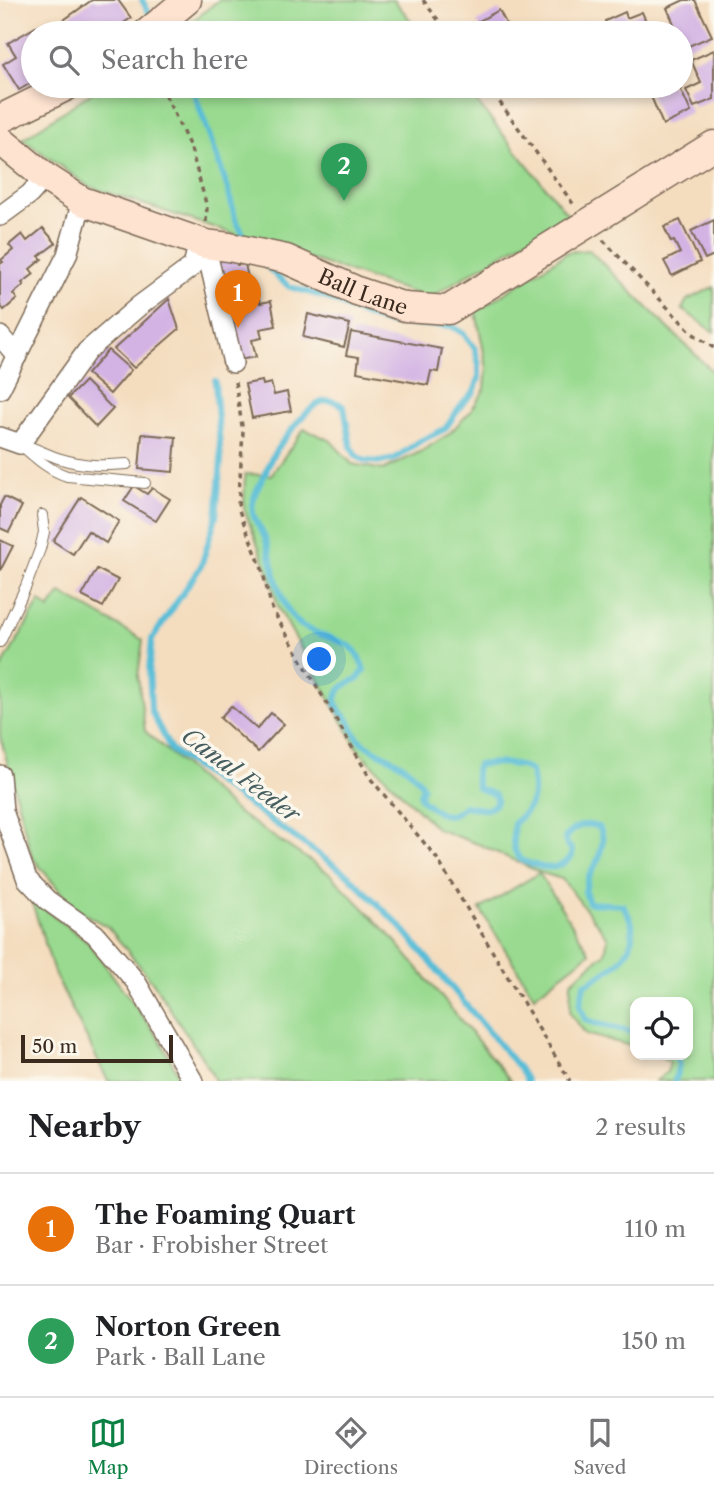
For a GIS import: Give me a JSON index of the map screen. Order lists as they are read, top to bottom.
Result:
{
  "streets": {
    "street": ["Ball Lane"]
  },
  "water": ["Canal Feeder"],
  "scale_bar": "50 m",
  "page": {
    "search": "Search here",
    "pins": ["2", "1"],
    "scale": "50 m",
    "heading": ["Nearby", "2 results"],
    "list": [
      {
        "mark": "1",
        "name": "The Foaming Quart",
        "note": "Bar · Frobisher Street",
        "value": "110 m"
      },
      {
        "mark": "2",
        "name": "Norton Green",
        "note": "Park · Ball Lane",
        "value": "150 m"
      }
    ],
    "nav": ["Map", "Directions", "Saved"]
  }
}
